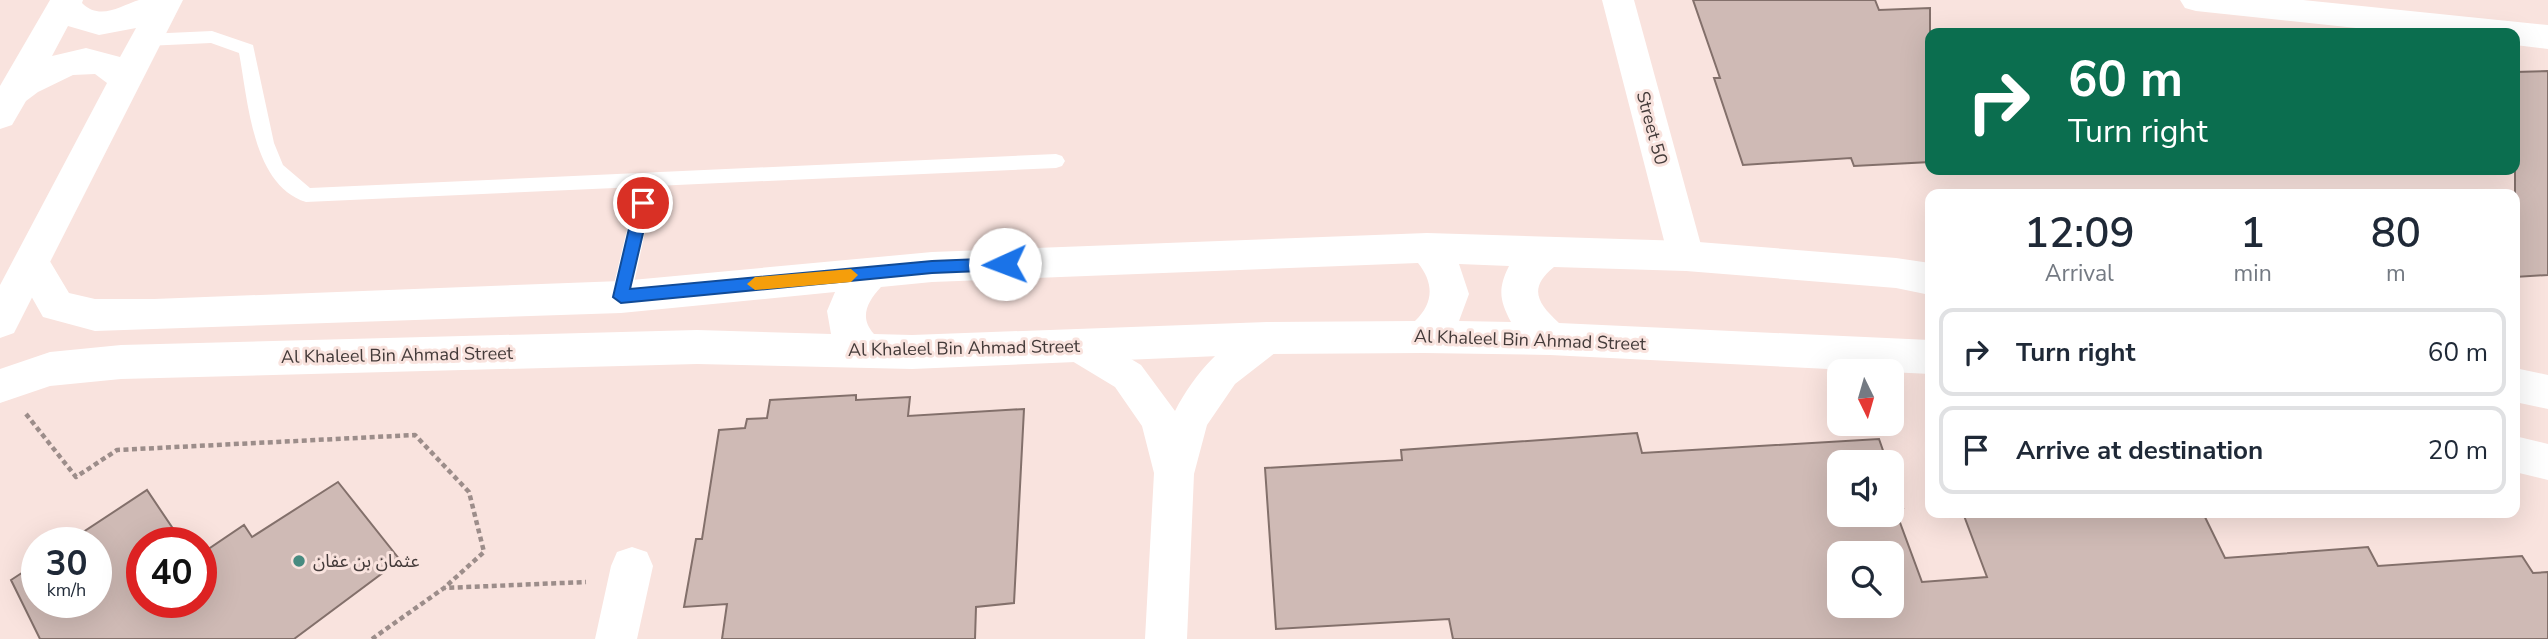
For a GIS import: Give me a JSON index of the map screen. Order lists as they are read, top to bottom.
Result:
{
  "streets": {
    "street": ["Street 50", "Al Khaleel Bin Ahmad Street"]
  },
  "places": ["عثمان بن عفان"],
  "north": "bottom",
  "page": {
    "turn": ["60 m", "Turn right"],
    "eta": [
      "12:09",
      "Arrival",
      "1",
      "min",
      "80",
      "m"
    ],
    "list": [
      {
        "name": "Turn right",
        "value": "60 m"
      },
      {
        "name": "Arrive at destination",
        "value": "20 m"
      }
    ],
    "speed": "30 km/h",
    "limit": "40"
  }
}
